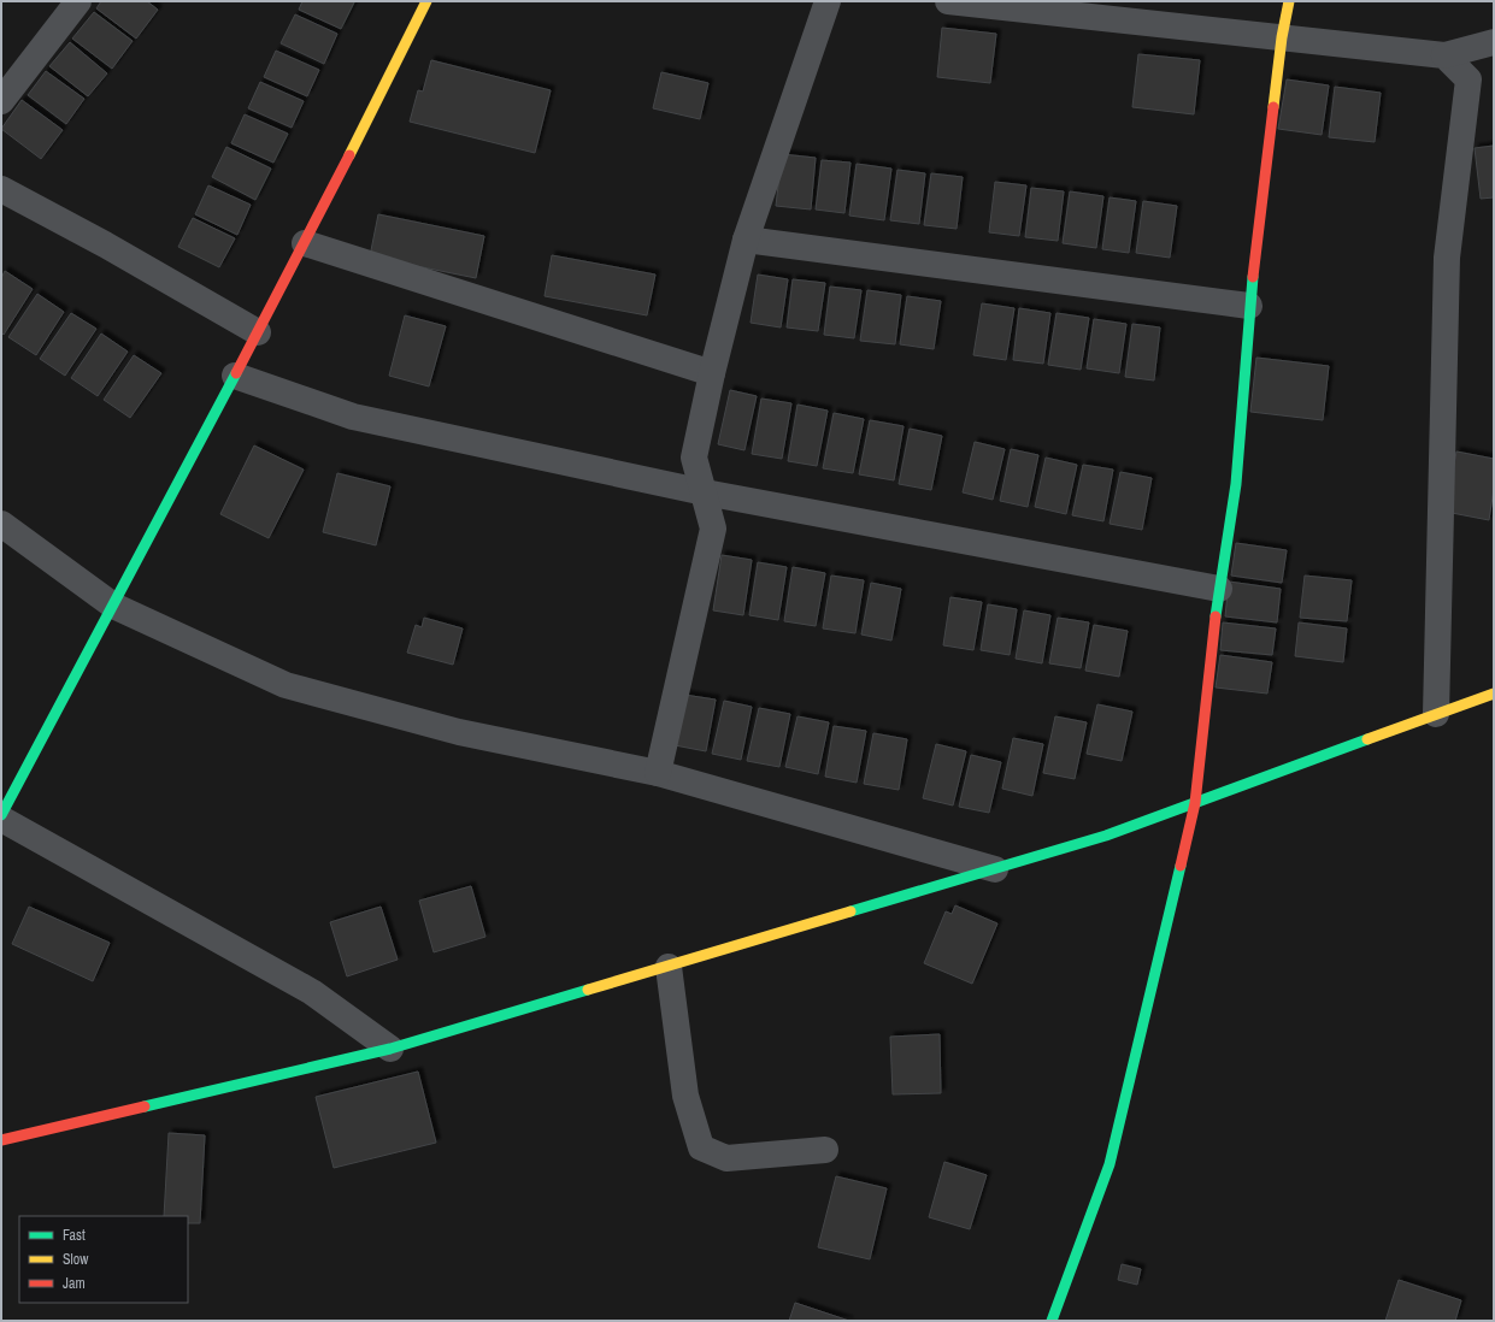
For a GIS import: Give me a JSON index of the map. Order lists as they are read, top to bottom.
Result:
{
  "legend": ["Fast", "Slow", "Jam"]
}
